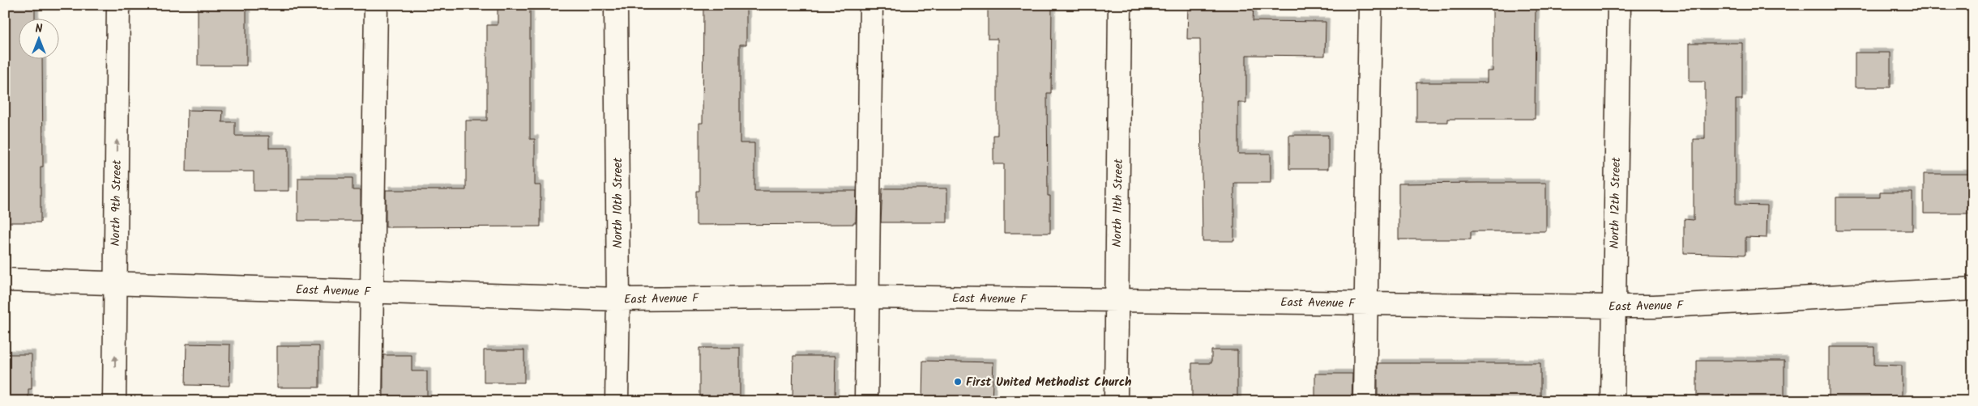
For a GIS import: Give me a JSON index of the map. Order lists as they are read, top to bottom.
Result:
{
  "streets": {
    "street": [
      "North 9th Street",
      "North 10th Street",
      "North 11th Street",
      "North 12th Street",
      "East Avenue F"
    ]
  },
  "crossings": [
    ["North 9th Street", "East Avenue F"],
    ["North 10th Street", "East Avenue F"],
    ["North 11th Street", "East Avenue F"],
    ["North 12th Street", "East Avenue F"]
  ],
  "one_way": ["North 9th Street"],
  "places": ["First United Methodist Church"],
  "north": "top"
}
